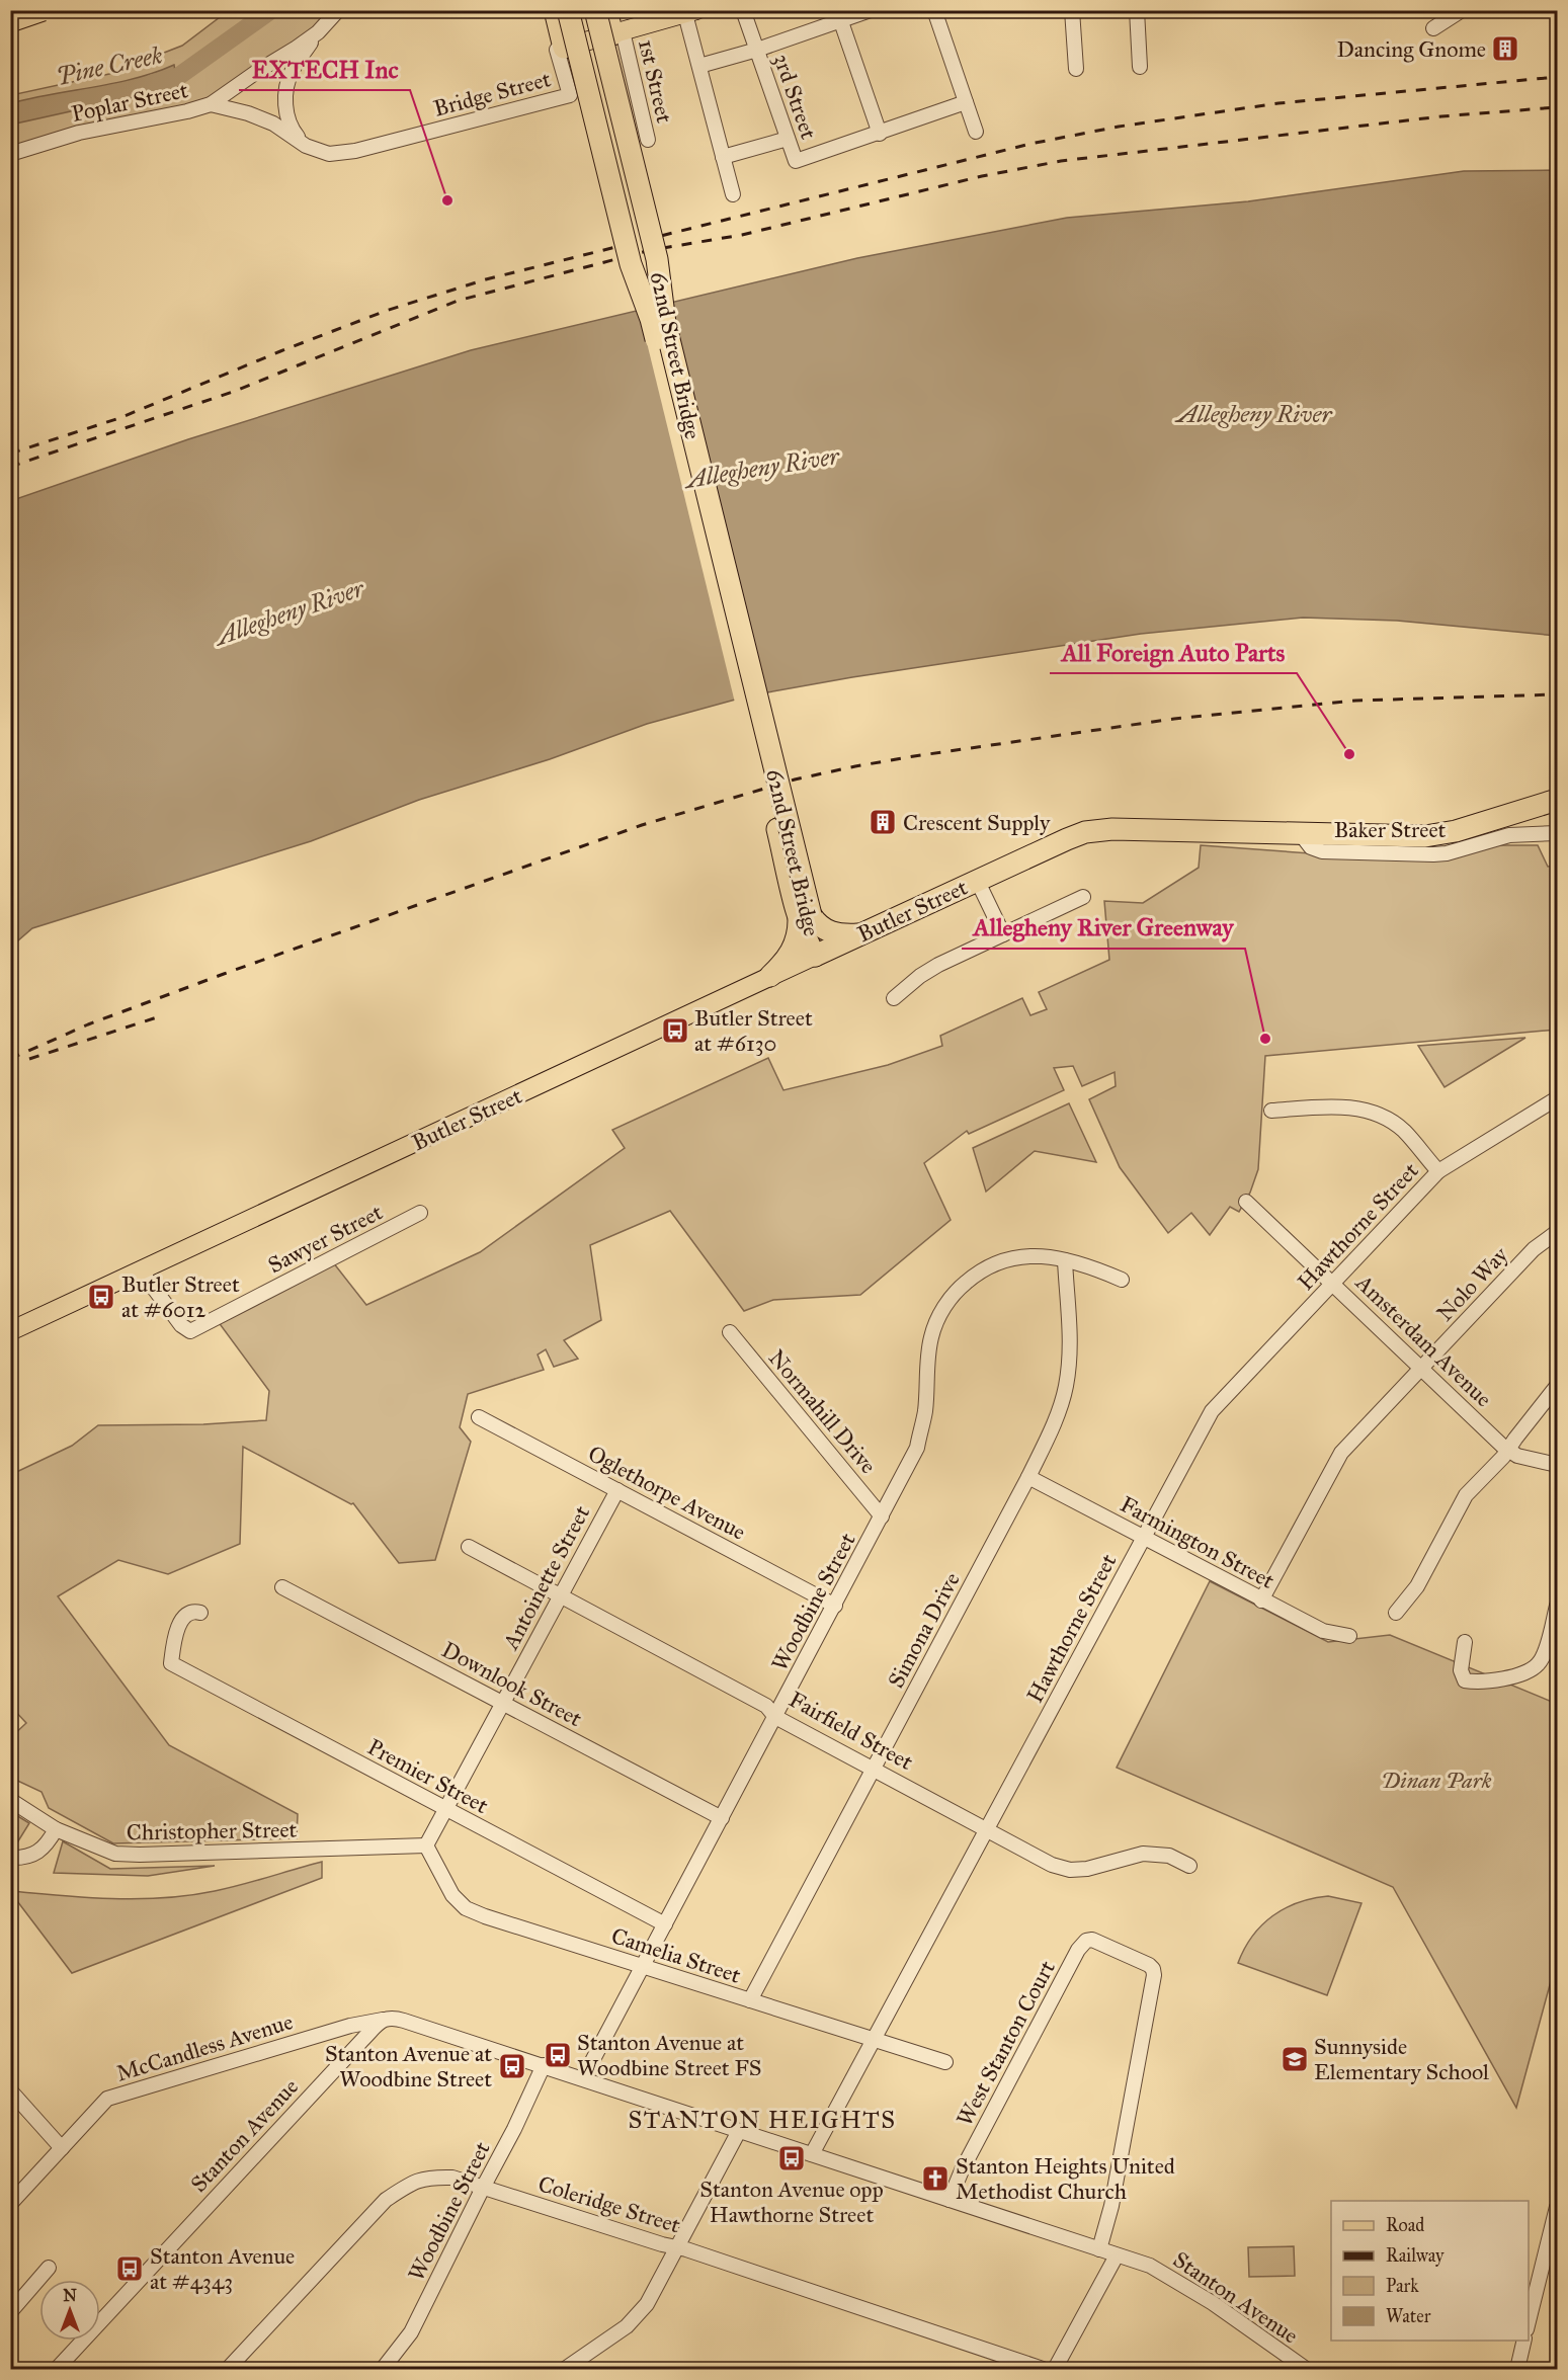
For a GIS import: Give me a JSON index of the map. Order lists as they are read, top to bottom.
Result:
{
  "streets": {
    "highway": ["62nd Street Bridge", "Butler Street"],
    "street": [
      "1st Street",
      "Bridge Street",
      "3rd Street",
      "Poplar Street",
      "Baker Street",
      "Hawthorne Street",
      "Sawyer Street",
      "Nolo Way",
      "Amsterdam Avenue",
      "Normahill Drive",
      "Oglethorpe Avenue",
      "Farmington Street",
      "Antoinette Street",
      "Woodbine Street",
      "Simona Drive",
      "Downlook Street",
      "Fairfield Street",
      "Premier Street",
      "Christopher Street",
      "Camelia Street",
      "West Stanton Court",
      "McCandless Avenue",
      "Stanton Avenue",
      "Coleridge Street"
    ]
  },
  "crossings": [
    ["Bridge Street", "Poplar Street"],
    ["62nd Street Bridge", "Butler Street"],
    ["Baker Street", "Butler Street"],
    ["Butler Street", "Sawyer Street"],
    ["Hawthorne Street", "Amsterdam Avenue"],
    ["Hawthorne Street", "Farmington Street"],
    ["Hawthorne Street", "Fairfield Street"],
    ["Hawthorne Street", "Camelia Street"],
    ["Hawthorne Street", "Stanton Avenue"],
    ["Nolo Way", "Amsterdam Avenue"],
    ["Nolo Way", "Farmington Street"],
    ["Normahill Drive", "Woodbine Street"],
    ["Oglethorpe Avenue", "Antoinette Street"],
    ["Oglethorpe Avenue", "Woodbine Street"],
    ["Farmington Street", "Simona Drive"],
    ["Antoinette Street", "Downlook Street"],
    ["Antoinette Street", "Fairfield Street"],
    ["Antoinette Street", "Premier Street"],
    ["Antoinette Street", "Christopher Street"],
    ["Antoinette Street", "Camelia Street"],
    ["Woodbine Street", "Simona Drive"],
    ["Woodbine Street", "Downlook Street"],
    ["Woodbine Street", "Fairfield Street"],
    ["Woodbine Street", "Premier Street"],
    ["Woodbine Street", "Camelia Street"],
    ["Woodbine Street", "Stanton Avenue"],
    ["Woodbine Street", "Coleridge Street"],
    ["Simona Drive", "Fairfield Street"],
    ["Simona Drive", "Camelia Street"],
    ["Christopher Street", "Camelia Street"],
    ["West Stanton Court", "Stanton Avenue"],
    ["McCandless Avenue", "Stanton Avenue"]
  ],
  "districts": ["STANTON HEIGHTS"],
  "water": ["Pine Creek", "Allegheny River"],
  "parks": ["Dinan Park"],
  "places": {
    "building": ["Dancing Gnome", "Crescent Supply"],
    "other": ["EXTECH Inc", "All Foreign Auto Parts", "Allegheny River Greenway"],
    "bus stop": [
      "Butler Street at #6130",
      "Butler Street at #6012",
      "Stanton Avenue at Woodbine Street FS",
      "Stanton Avenue at Woodbine Street",
      "Stanton Avenue opp Hawthorne Street",
      "Stanton Avenue at #4343"
    ],
    "school or university": ["Sunnyside Elementary School"],
    "church": ["Stanton Heights United Methodist Church"]
  },
  "legend": [
    "Road",
    "Railway",
    "Park",
    "Water"
  ],
  "north": "top"
}
